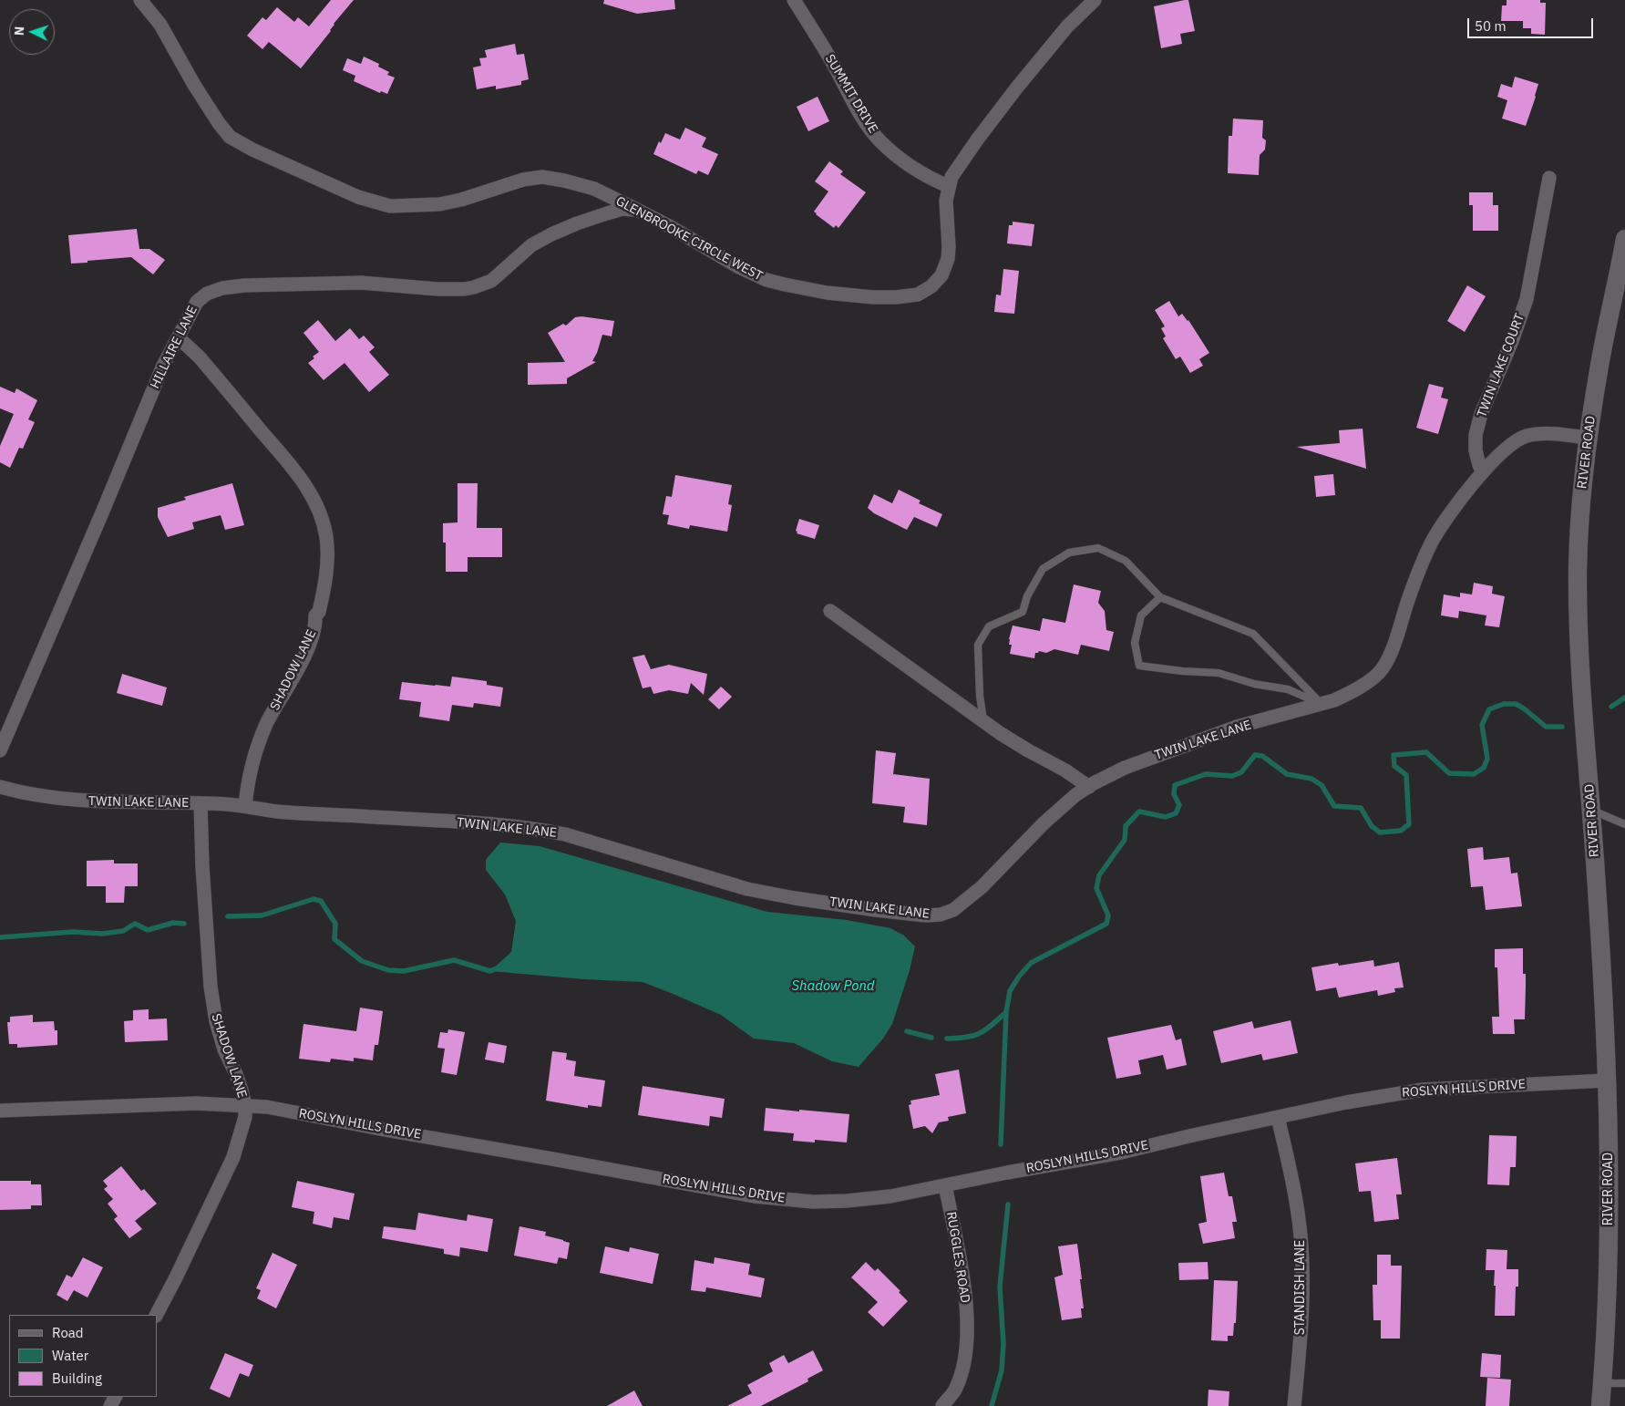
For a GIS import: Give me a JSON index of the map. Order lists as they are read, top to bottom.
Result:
{
  "streets": {
    "main road": ["RIVER ROAD"],
    "street": [
      "SUMMIT DRIVE",
      "GLENBROOKE CIRCLE WEST",
      "HILLAIRE LANE",
      "TWIN LAKE COURT",
      "SHADOW LANE",
      "TWIN LAKE LANE",
      "ROSLYN HILLS DRIVE",
      "RUGGLES ROAD",
      "STANDISH LANE"
    ]
  },
  "crossings": [
    ["SUMMIT DRIVE", "GLENBROOKE CIRCLE WEST"],
    ["GLENBROOKE CIRCLE WEST", "HILLAIRE LANE"],
    ["HILLAIRE LANE", "SHADOW LANE"],
    ["TWIN LAKE COURT", "TWIN LAKE LANE"],
    ["RIVER ROAD", "TWIN LAKE LANE"],
    ["RIVER ROAD", "ROSLYN HILLS DRIVE"],
    ["SHADOW LANE", "TWIN LAKE LANE"],
    ["SHADOW LANE", "ROSLYN HILLS DRIVE"],
    ["ROSLYN HILLS DRIVE", "RUGGLES ROAD"],
    ["ROSLYN HILLS DRIVE", "STANDISH LANE"]
  ],
  "water": ["Shadow Pond"],
  "legend": ["Road", "Water", "Building"],
  "scale_bar": "50 m",
  "north": "left"
}
